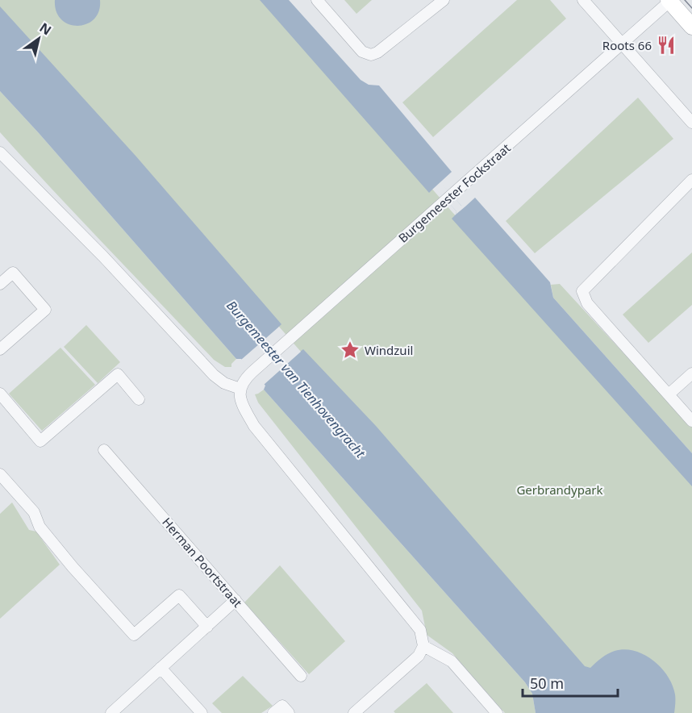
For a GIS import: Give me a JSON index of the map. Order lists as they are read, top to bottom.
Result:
{
  "streets": {
    "street": ["Burgemeester Fockstraat", "Herman Poortstraat"]
  },
  "water": ["Burgemeester van Tienhovengracht"],
  "parks": ["Gerbrandypark"],
  "places": {
    "restaurant": ["Roots 66"],
    "place": ["Windzuil"]
  },
  "scale_bar": "50 m",
  "north": "top right"
}
